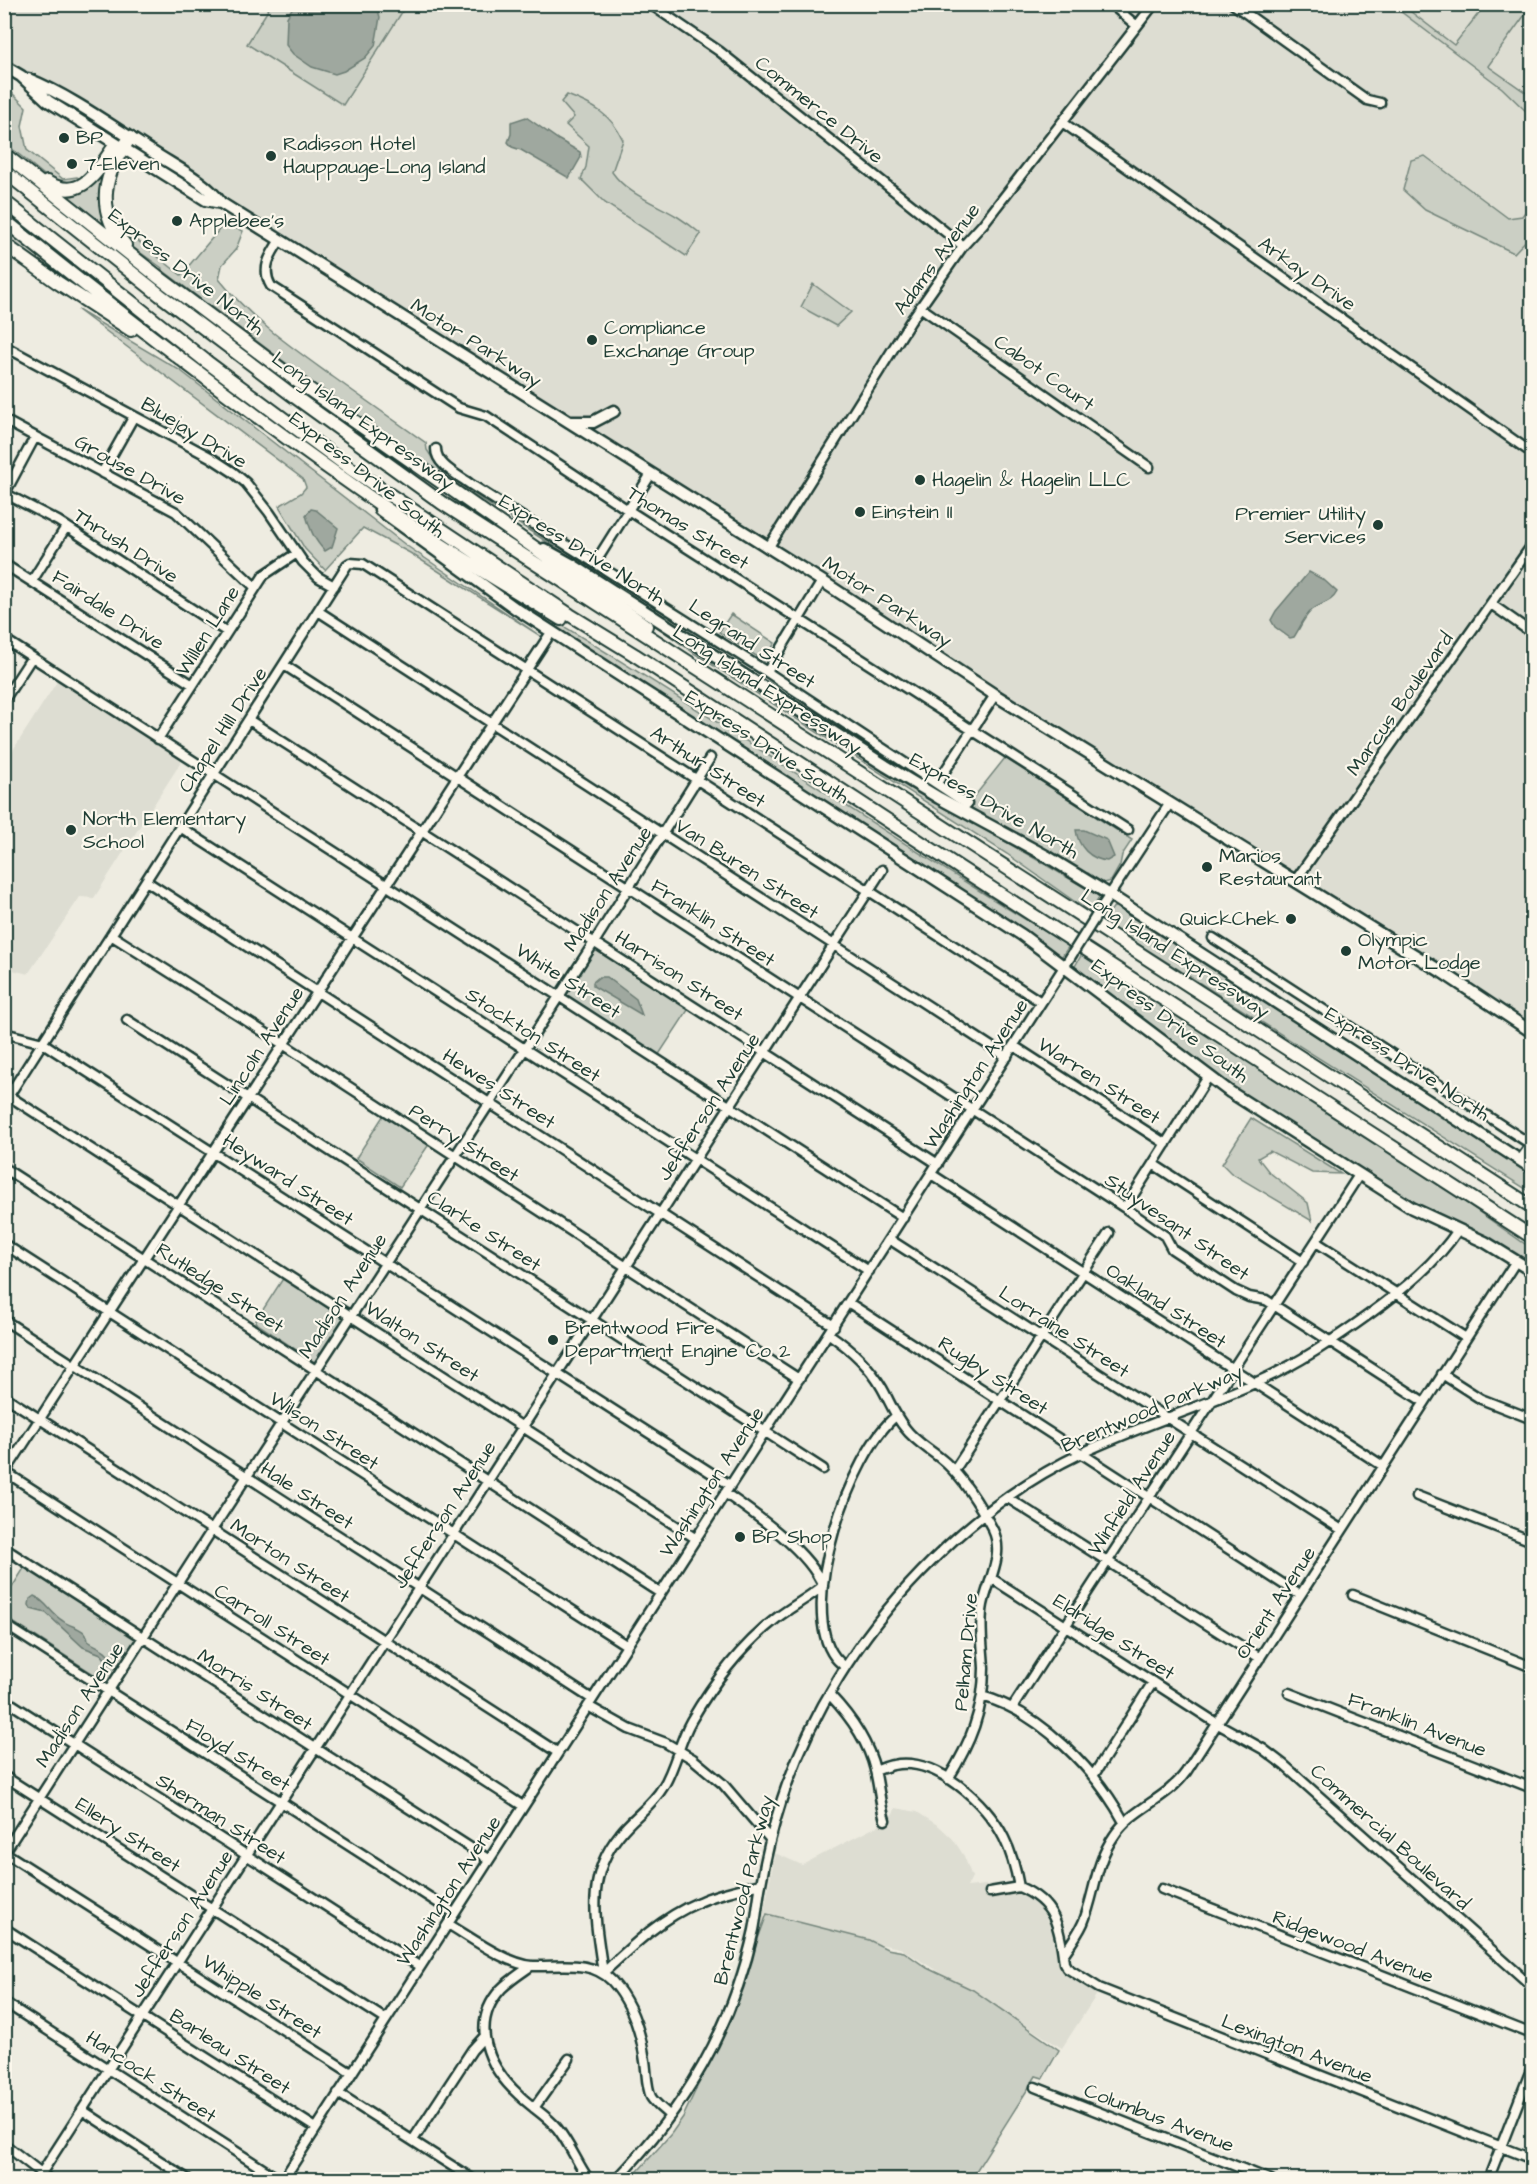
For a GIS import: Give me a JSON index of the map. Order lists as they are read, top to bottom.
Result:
{
  "streets": {
    "highway": ["Express Drive North", "Long Island Expressway", "Express Drive South"],
    "main road": ["Motor Parkway"],
    "street": [
      "Commerce Drive",
      "Adams Avenue",
      "Arkay Drive",
      "Cabot Court",
      "Bluejay Drive",
      "Grouse Drive",
      "Thomas Street",
      "Thrush Drive",
      "Fairdale Drive",
      "Willen Lane",
      "Legrand Street",
      "Marcus Boulevard",
      "Chapel Hill Drive",
      "Arthur Street",
      "Van Buren Street",
      "Madison Avenue",
      "Franklin Street",
      "Harrison Street",
      "White Street",
      "Stockton Street",
      "Lincoln Avenue",
      "Washington Avenue",
      "Warren Street",
      "Hewes Street",
      "Jefferson Avenue",
      "Perry Street",
      "Heyward Street",
      "Stuyvesant Street",
      "Clarke Street",
      "Rutledge Street",
      "Oakland Street",
      "Lorraine Street",
      "Walton Street",
      "Rugby Street",
      "Brentwood Parkway",
      "Wilson Street",
      "Winfield Avenue",
      "Hale Street",
      "Morton Street",
      "Orient Avenue",
      "Carroll Street",
      "Eldridge Street",
      "Pelham Drive",
      "Morris Street",
      "Franklin Avenue",
      "Floyd Street",
      "Sherman Street",
      "Ellery Street",
      "Commercial Boulevard",
      "Ridgewood Avenue",
      "Whipple Street",
      "Lexington Avenue",
      "Barleau Street",
      "Hancock Street",
      "Columbus Avenue"
    ]
  },
  "crossings": [
    ["Commerce Drive", "Adams Avenue"],
    ["Adams Avenue", "Arkay Drive"],
    ["Adams Avenue", "Motor Parkway"],
    ["Adams Avenue", "Cabot Court"],
    ["Express Drive North", "Washington Avenue"],
    ["Motor Parkway", "Thomas Street"],
    ["Motor Parkway", "Marcus Boulevard"],
    ["Motor Parkway", "Washington Avenue"],
    ["Bluejay Drive", "Willen Lane"],
    ["Bluejay Drive", "Chapel Hill Drive"],
    ["Grouse Drive", "Willen Lane"],
    ["Express Drive South", "Washington Avenue"],
    ["Express Drive South", "Brentwood Parkway"],
    ["Express Drive South", "Winfield Avenue"],
    ["Express Drive South", "Orient Avenue"],
    ["Thrush Drive", "Willen Lane"],
    ["Fairdale Drive", "Willen Lane"],
    ["Willen Lane", "White Street"],
    ["Chapel Hill Drive", "Arthur Street"],
    ["Chapel Hill Drive", "Van Buren Street"],
    ["Chapel Hill Drive", "Franklin Street"],
    ["Chapel Hill Drive", "Harrison Street"],
    ["Chapel Hill Drive", "White Street"],
    ["Chapel Hill Drive", "Stockton Street"],
    ["Chapel Hill Drive", "Hewes Street"],
    ["Chapel Hill Drive", "Perry Street"],
    ["Chapel Hill Drive", "Heyward Street"],
    ["Chapel Hill Drive", "Walton Street"],
    ["Arthur Street", "Madison Avenue"],
    ["Arthur Street", "Lincoln Avenue"],
    ["Arthur Street", "Washington Avenue"],
    ["Arthur Street", "Jefferson Avenue"],
    ["Van Buren Street", "Madison Avenue"],
    ["Van Buren Street", "Lincoln Avenue"],
    ["Van Buren Street", "Washington Avenue"],
    ["Van Buren Street", "Jefferson Avenue"],
    ["Madison Avenue", "Franklin Street"],
    ["Madison Avenue", "Harrison Street"],
    ["Madison Avenue", "White Street"],
    ["Madison Avenue", "Stockton Street"],
    ["Madison Avenue", "Hewes Street"],
    ["Madison Avenue", "Perry Street"],
    ["Madison Avenue", "Heyward Street"],
    ["Madison Avenue", "Clarke Street"],
    ["Madison Avenue", "Rutledge Street"],
    ["Madison Avenue", "Walton Street"],
    ["Madison Avenue", "Wilson Street"],
    ["Madison Avenue", "Hale Street"],
    ["Madison Avenue", "Morton Street"],
    ["Madison Avenue", "Carroll Street"],
    ["Madison Avenue", "Morris Street"],
    ["Madison Avenue", "Floyd Street"],
    ["Madison Avenue", "Sherman Street"],
    ["Madison Avenue", "Ellery Street"],
    ["Madison Avenue", "Whipple Street"],
    ["Franklin Street", "Lincoln Avenue"],
    ["Franklin Street", "Washington Avenue"],
    ["Franklin Street", "Jefferson Avenue"],
    ["Franklin Street", "Stuyvesant Street"],
    ["Harrison Street", "Lincoln Avenue"],
    ["Harrison Street", "Washington Avenue"],
    ["Harrison Street", "Jefferson Avenue"],
    ["White Street", "Lincoln Avenue"],
    ["White Street", "Washington Avenue"],
    ["White Street", "Jefferson Avenue"],
    ["Stockton Street", "Lincoln Avenue"],
    ["Stockton Street", "Washington Avenue"],
    ["Stockton Street", "Jefferson Avenue"],
    ["Lincoln Avenue", "Hewes Street"],
    ["Lincoln Avenue", "Perry Street"],
    ["Lincoln Avenue", "Heyward Street"],
    ["Lincoln Avenue", "Clarke Street"],
    ["Lincoln Avenue", "Rutledge Street"],
    ["Lincoln Avenue", "Walton Street"],
    ["Lincoln Avenue", "Wilson Street"],
    ["Lincoln Avenue", "Hale Street"],
    ["Lincoln Avenue", "Morton Street"],
    ["Lincoln Avenue", "Carroll Street"],
    ["Washington Avenue", "Warren Street"],
    ["Washington Avenue", "Hewes Street"],
    ["Washington Avenue", "Perry Street"],
    ["Washington Avenue", "Heyward Street"],
    ["Washington Avenue", "Stuyvesant Street"],
    ["Washington Avenue", "Clarke Street"],
    ["Washington Avenue", "Rutledge Street"],
    ["Washington Avenue", "Oakland Street"],
    ["Washington Avenue", "Lorraine Street"],
    ["Washington Avenue", "Walton Street"],
    ["Washington Avenue", "Rugby Street"],
    ["Washington Avenue", "Wilson Street"],
    ["Washington Avenue", "Hale Street"],
    ["Washington Avenue", "Morton Street"],
    ["Washington Avenue", "Carroll Street"],
    ["Washington Avenue", "Pelham Drive"],
    ["Washington Avenue", "Morris Street"],
    ["Washington Avenue", "Floyd Street"],
    ["Washington Avenue", "Sherman Street"],
    ["Washington Avenue", "Ellery Street"],
    ["Washington Avenue", "Whipple Street"],
    ["Washington Avenue", "Barleau Street"],
    ["Washington Avenue", "Hancock Street"],
    ["Hewes Street", "Jefferson Avenue"],
    ["Jefferson Avenue", "Perry Street"],
    ["Jefferson Avenue", "Heyward Street"],
    ["Jefferson Avenue", "Clarke Street"],
    ["Jefferson Avenue", "Rutledge Street"],
    ["Jefferson Avenue", "Walton Street"],
    ["Jefferson Avenue", "Wilson Street"],
    ["Jefferson Avenue", "Hale Street"],
    ["Jefferson Avenue", "Morton Street"],
    ["Jefferson Avenue", "Carroll Street"],
    ["Jefferson Avenue", "Morris Street"],
    ["Jefferson Avenue", "Floyd Street"],
    ["Jefferson Avenue", "Sherman Street"],
    ["Jefferson Avenue", "Ellery Street"],
    ["Jefferson Avenue", "Whipple Street"],
    ["Jefferson Avenue", "Barleau Street"],
    ["Jefferson Avenue", "Hancock Street"],
    ["Stuyvesant Street", "Brentwood Parkway"],
    ["Stuyvesant Street", "Winfield Avenue"],
    ["Stuyvesant Street", "Orient Avenue"],
    ["Oakland Street", "Brentwood Parkway"],
    ["Oakland Street", "Winfield Avenue"],
    ["Oakland Street", "Orient Avenue"],
    ["Lorraine Street", "Brentwood Parkway"],
    ["Lorraine Street", "Winfield Avenue"],
    ["Lorraine Street", "Orient Avenue"],
    ["Rugby Street", "Brentwood Parkway"],
    ["Rugby Street", "Winfield Avenue"],
    ["Rugby Street", "Orient Avenue"],
    ["Brentwood Parkway", "Winfield Avenue"],
    ["Brentwood Parkway", "Hale Street"],
    ["Brentwood Parkway", "Pelham Drive"],
    ["Winfield Avenue", "Eldridge Street"],
    ["Orient Avenue", "Eldridge Street"],
    ["Orient Avenue", "Commercial Boulevard"],
    ["Orient Avenue", "Lexington Avenue"],
    ["Eldridge Street", "Pelham Drive"],
    ["Eldridge Street", "Commercial Boulevard"]
  ],
  "places": [
    "BP",
    "Radisson Hotel Hauppauge-Long Island",
    "7-Eleven",
    "Applebee's",
    "Compliance Exchange Group",
    "Hagelin & Hagelin LLC",
    "Einstein II",
    "Premier Utility Services",
    "North Elementary School",
    "Marios Restaurant",
    "QuickChek",
    "Olympic Motor Lodge",
    "Brentwood Fire Department Engine Co 2",
    "BP Shop"
  ]
}
